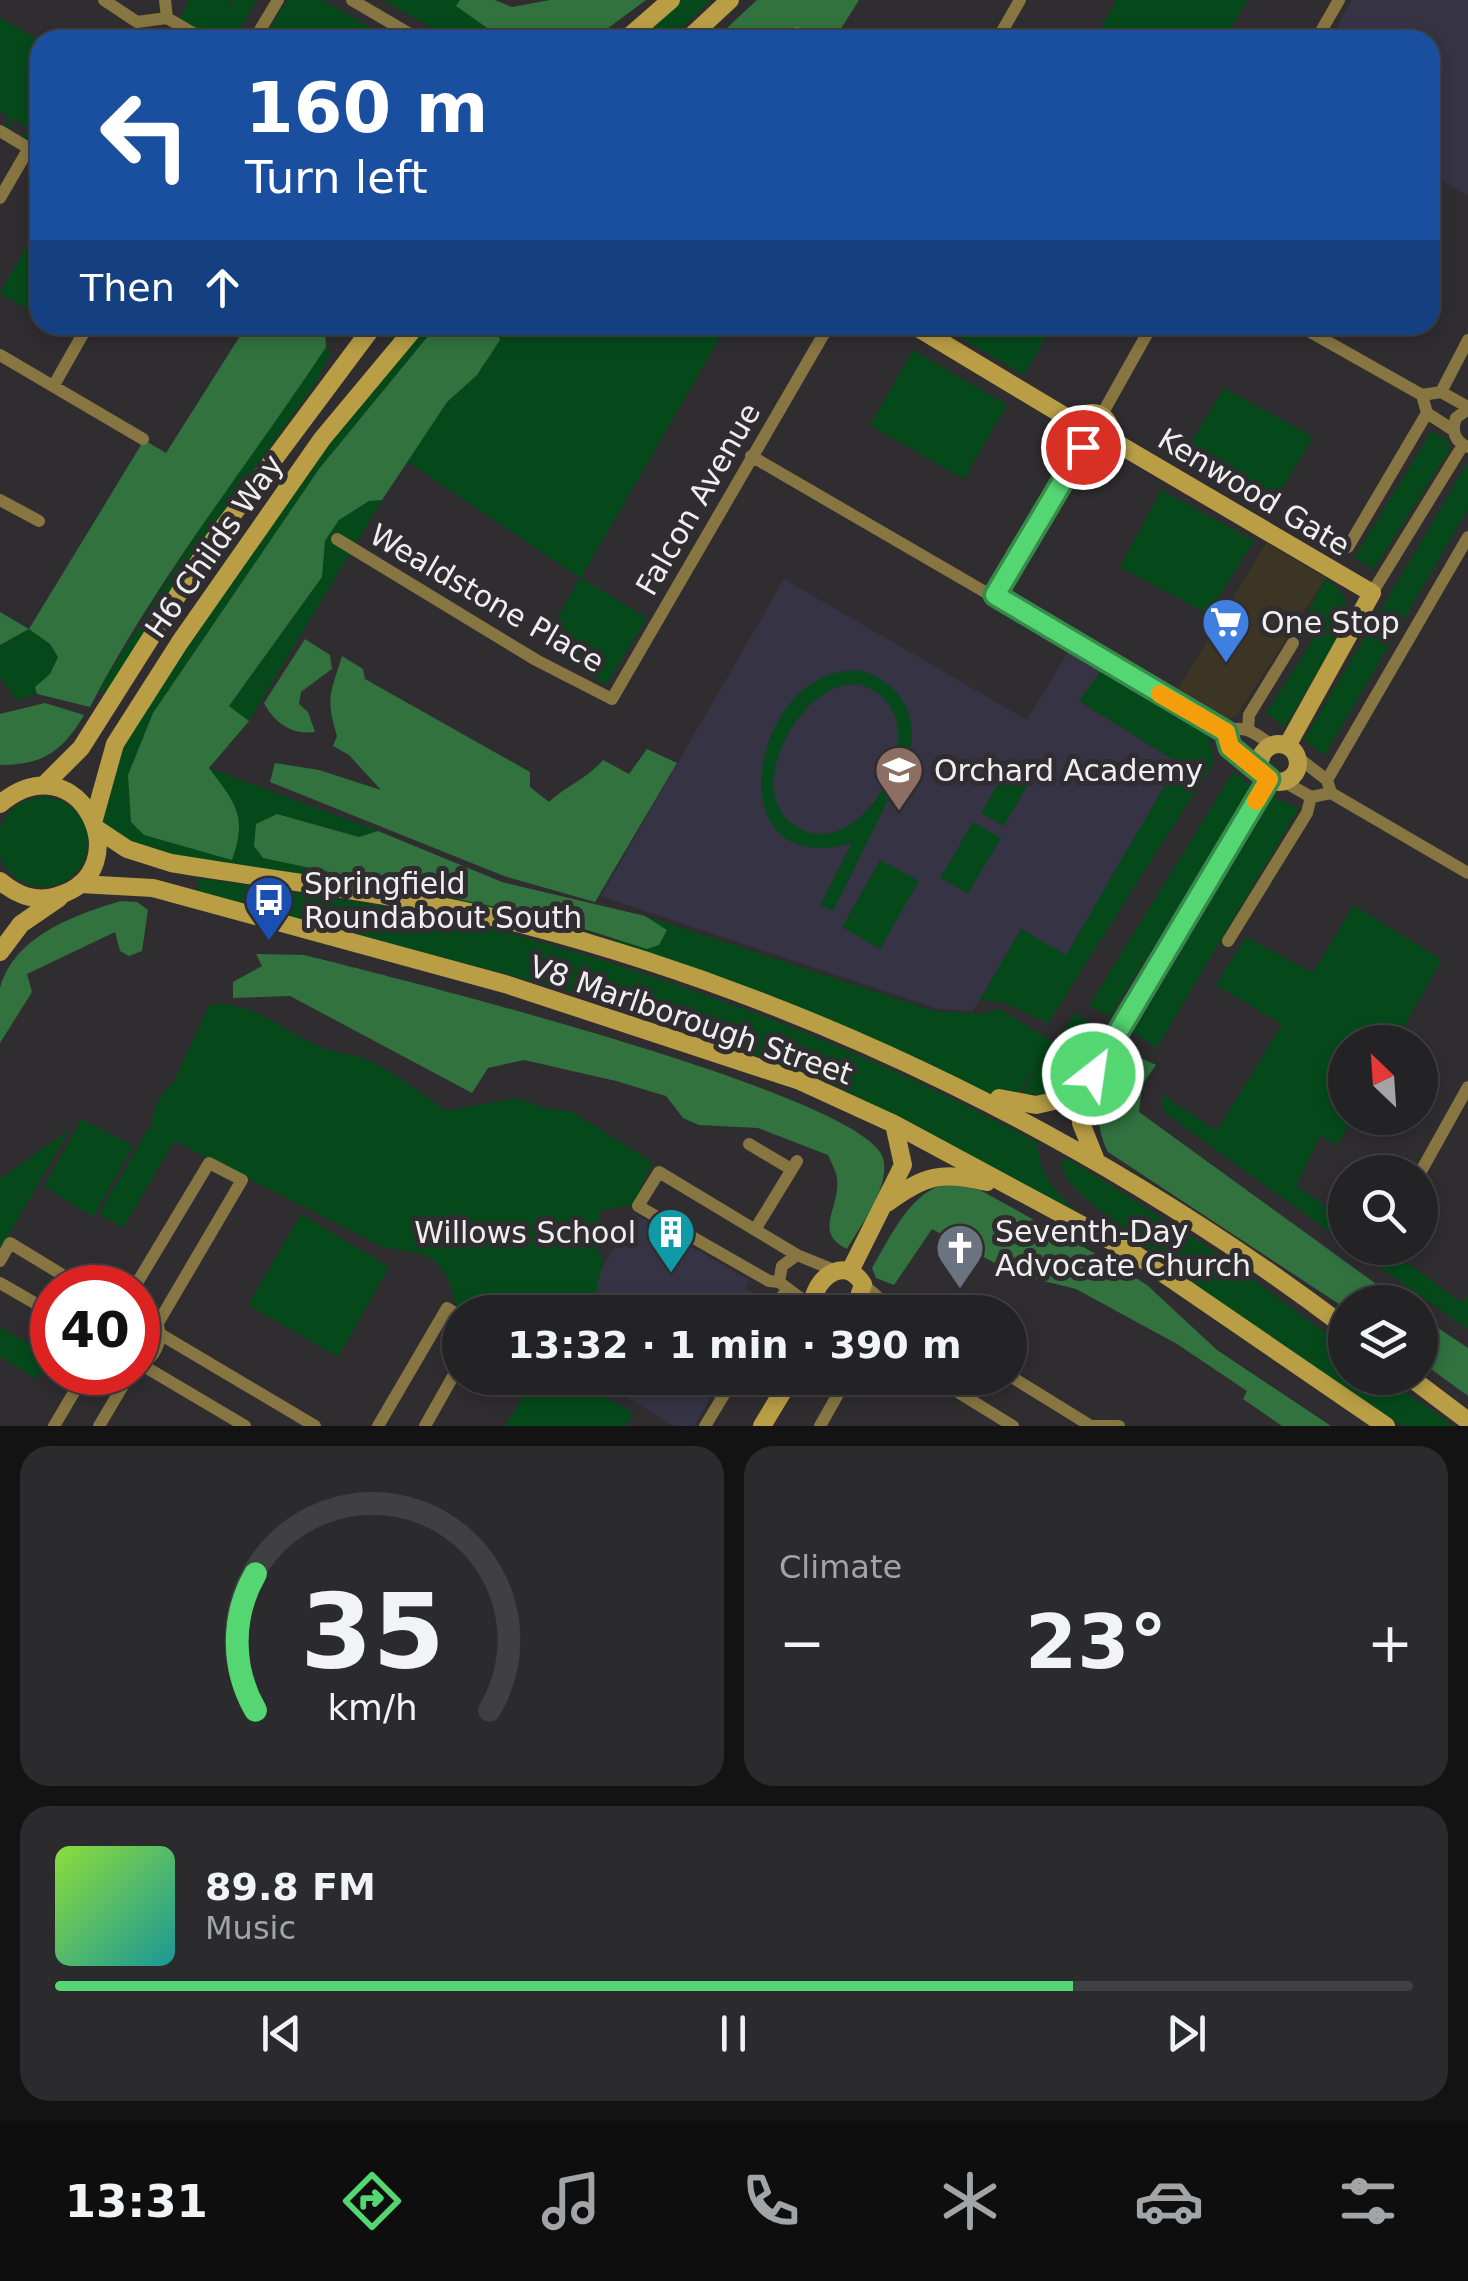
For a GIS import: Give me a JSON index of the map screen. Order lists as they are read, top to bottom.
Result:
{
  "streets": {
    "main road": ["Kenwood Gate", "H6 Childs Way", "V8 Marlborough Street"],
    "street": ["Falcon Avenue", "Wealdstone Place"]
  },
  "crossings": [
    ["Falcon Avenue", "Wealdstone Place"],
    ["H6 Childs Way", "V8 Marlborough Street"]
  ],
  "places": {
    "supermarket": ["One Stop"],
    "school or university": ["Orchard Academy"],
    "bus stop": ["Springfield Roundabout South"],
    "building": ["Willows School"],
    "church": ["Seventh-Day Advocate Church"]
  },
  "north": "top left",
  "page": {
    "turn": ["160 m", "Turn left"],
    "then": "Then",
    "limit": "40",
    "trip": "13:32 · 1 min · 390 m",
    "tile": "Climate",
    "heat": ["−", "23°", "+"],
    "song": ["89.8 FM", "Music"],
    "tabs": "13:31",
    "gauge": ["35", "km/h"]
  }
}
